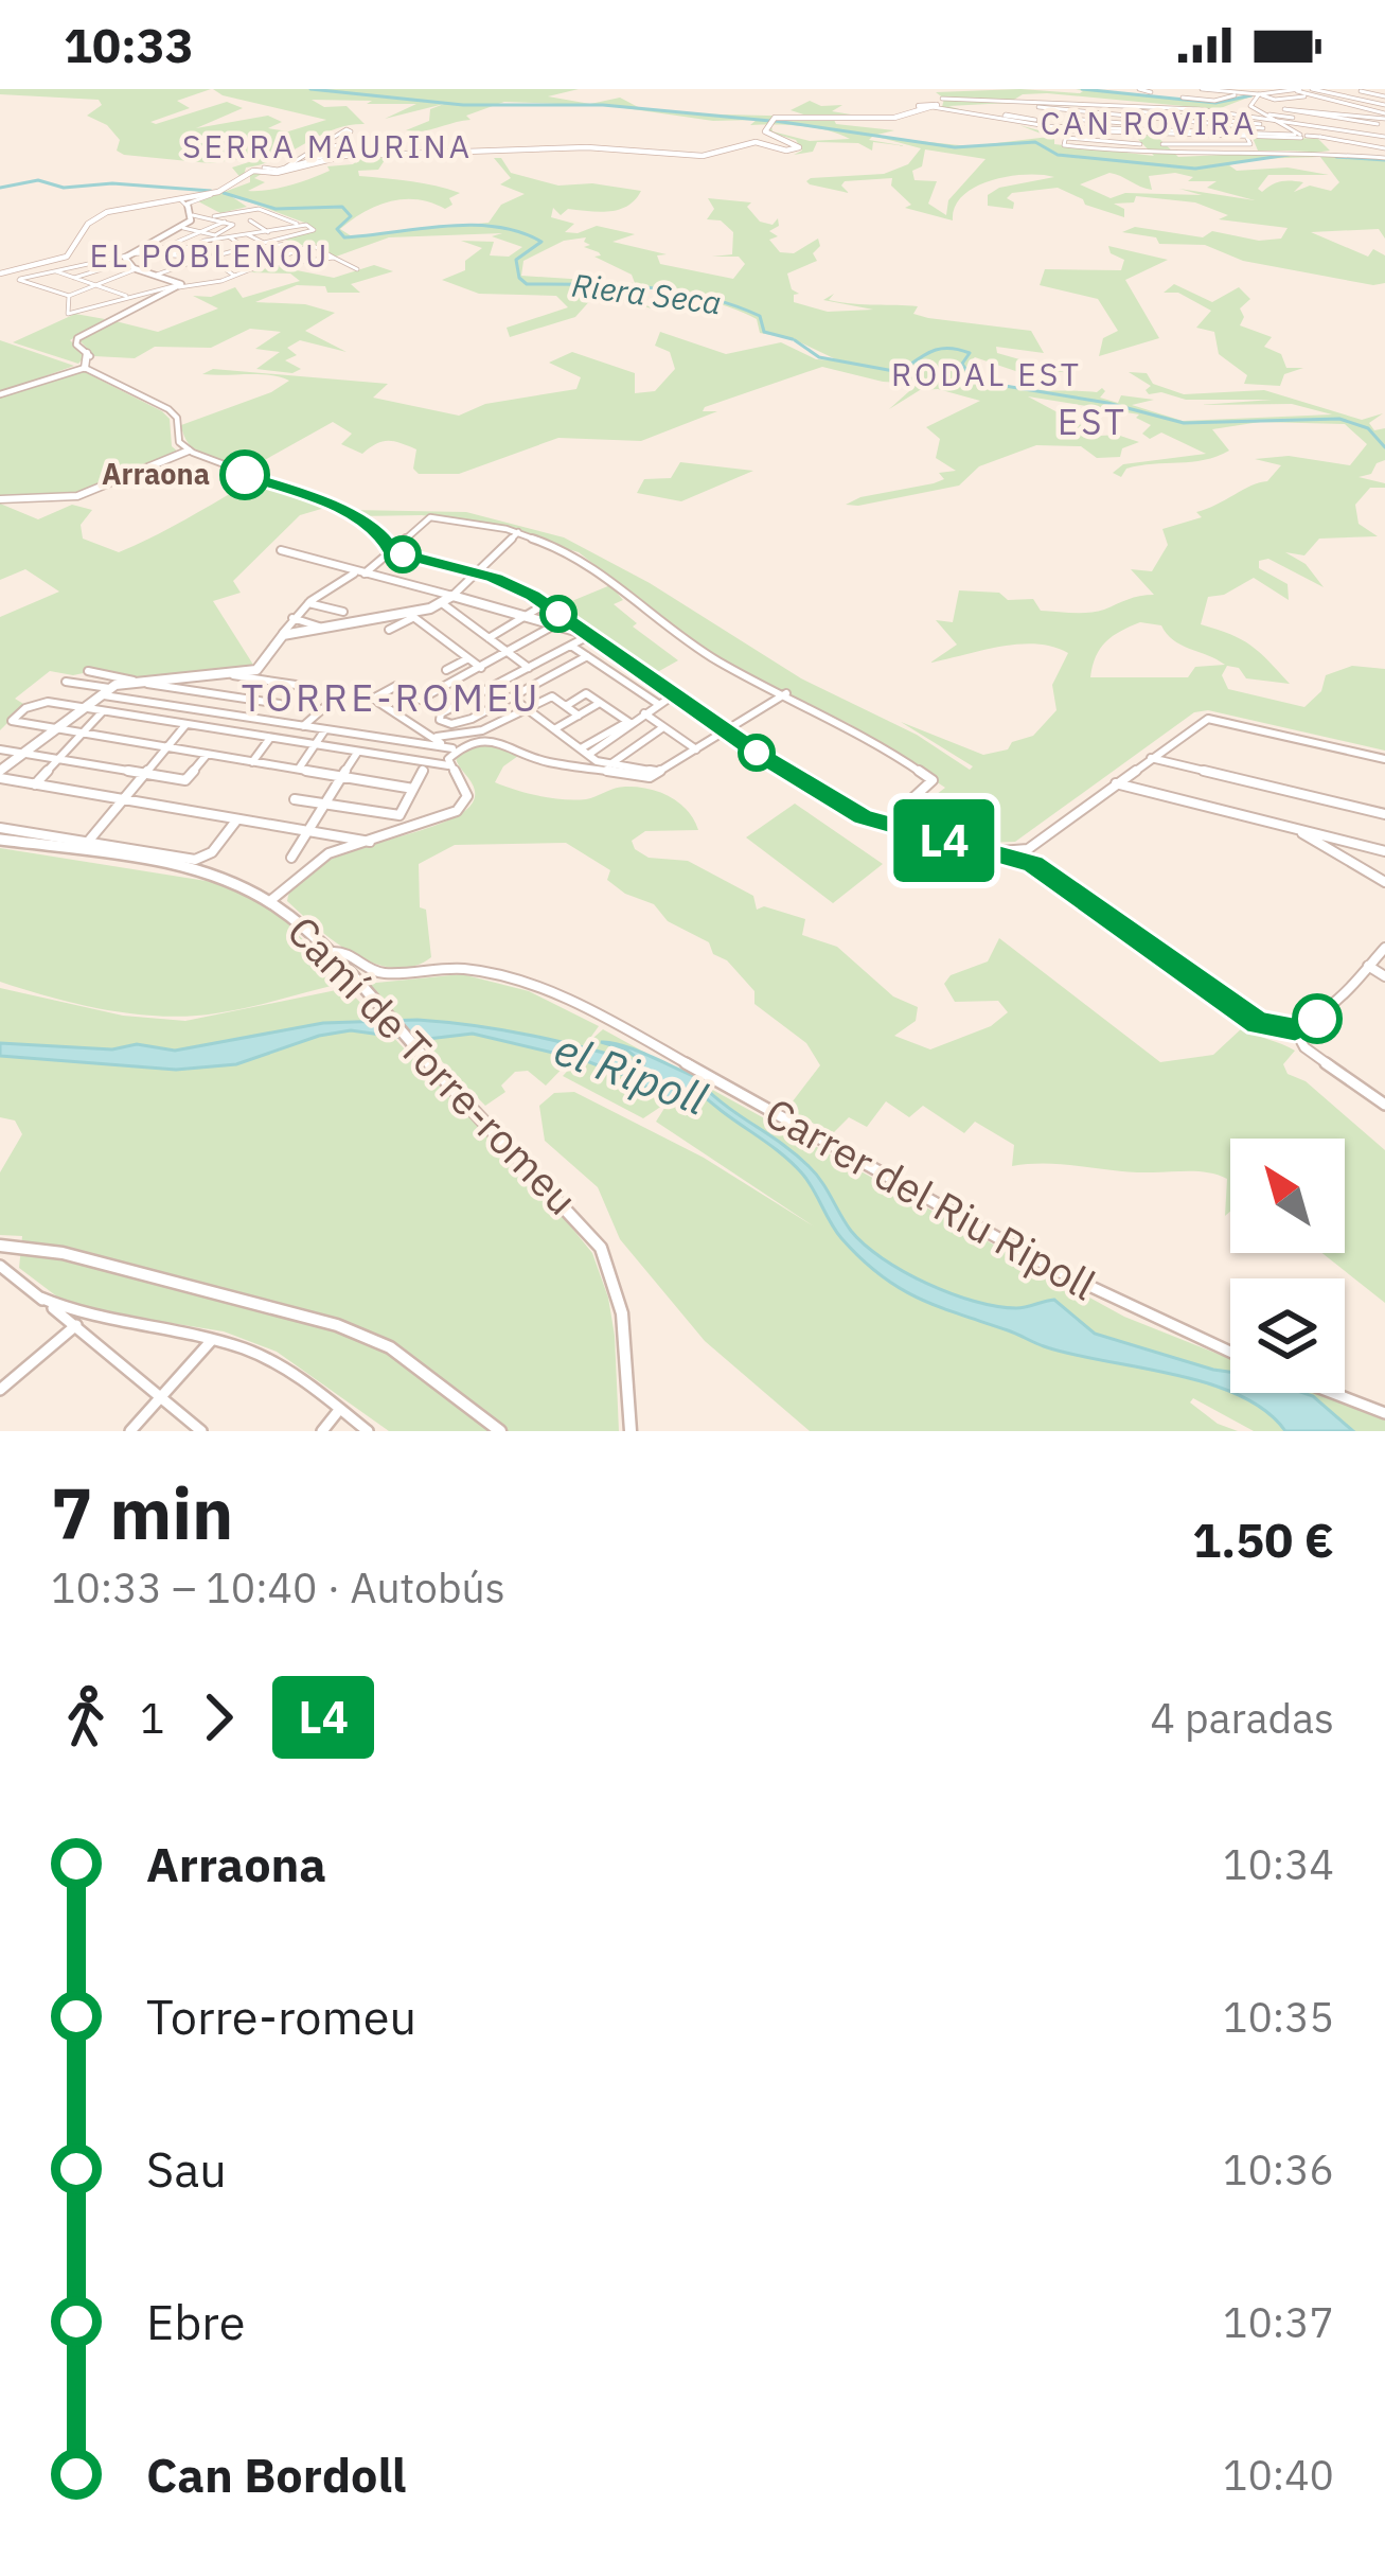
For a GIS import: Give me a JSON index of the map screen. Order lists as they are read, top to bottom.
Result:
{
  "streets": {
    "street": ["Camí de Torre-romeu", "Carrer del Riu Ripoll"]
  },
  "crossings": [
    ["Camí de Torre-romeu", "Carrer del Riu Ripoll"]
  ],
  "districts": [
    "CAN ROVIRA",
    "SERRA MAURINA",
    "EL POBLENOU",
    "RODAL EST",
    "EST",
    "TORRE-ROMEU"
  ],
  "water": ["Riera Seca", "el Ripoll"],
  "places": ["Arraona"],
  "lines": ["bus line L4"],
  "north": "top left",
  "page": {
    "status": "10:33",
    "on_map": "L4",
    "heading": ["7 min", "10:33 – 10:40 · Autobús", "1.50 €"],
    "legs": ["1", "L4", "4 paradas"],
    "list": [
      {
        "name": "Arraona",
        "value": "10:34"
      },
      {
        "name": "Torre-romeu",
        "value": "10:35"
      },
      {
        "name": "Sau",
        "value": "10:36"
      },
      {
        "name": "Ebre",
        "value": "10:37"
      },
      {
        "name": "Can Bordoll",
        "value": "10:40"
      }
    ]
  }
}
